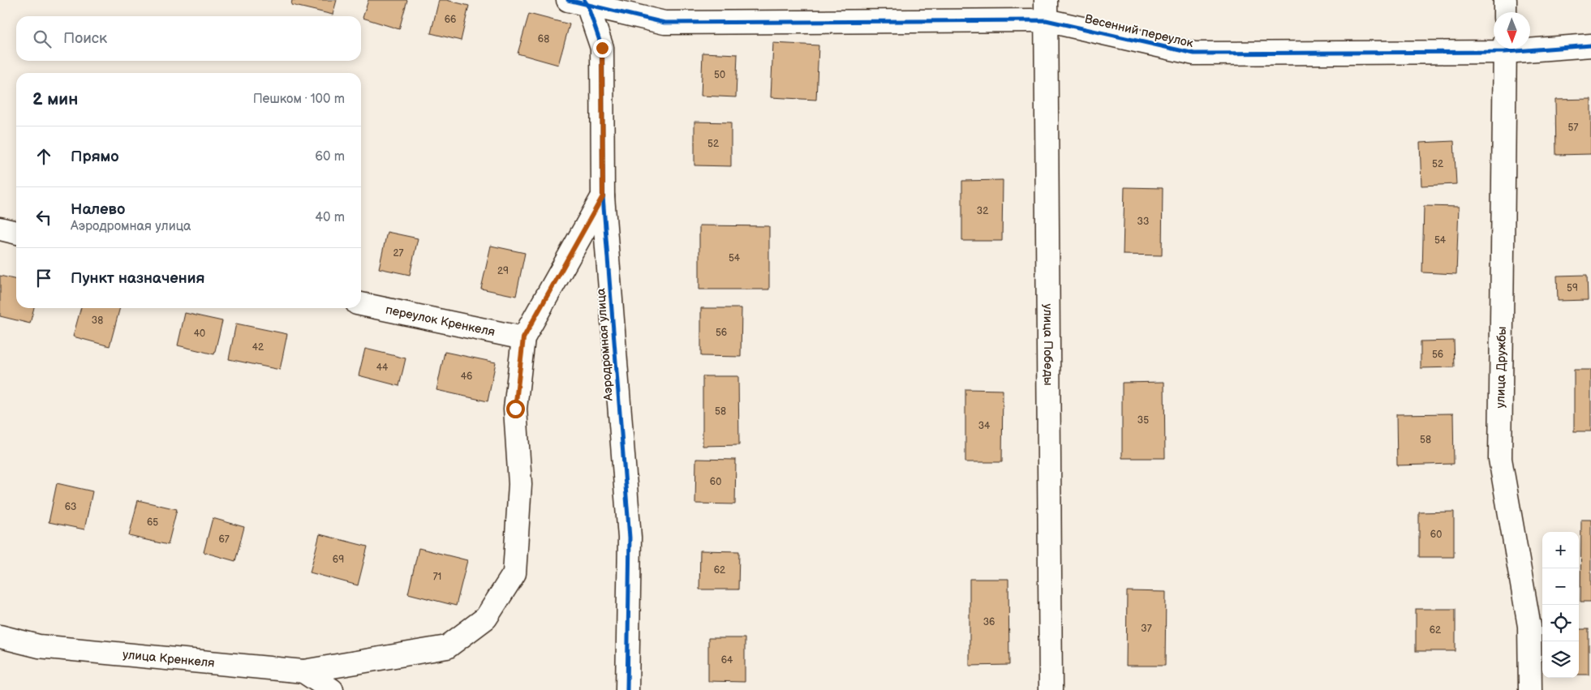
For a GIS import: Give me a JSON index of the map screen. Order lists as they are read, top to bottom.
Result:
{
  "streets": {
    "street": [
      "Весенний переулок",
      "переулок Кренкеля",
      "Аэродромная улица",
      "улица Победы",
      "улица Дружбы",
      "улица Кренкеля"
    ]
  },
  "crossings": [
    ["Весенний переулок", "Аэродромная улица"],
    ["Весенний переулок", "улица Победы"]
  ],
  "house_numbers": [
    "66",
    "68",
    "50",
    "57",
    "52",
    "52",
    "32",
    "33",
    "54",
    "27",
    "54",
    "29",
    "59",
    "38",
    "56",
    "40",
    "42",
    "56",
    "44",
    "46",
    "58",
    "35",
    "34",
    "58",
    "60",
    "63",
    "65",
    "60",
    "67",
    "69",
    "62",
    "71",
    "36",
    "37",
    "62",
    "64"
  ],
  "north": "bottom",
  "page": {
    "search": "Поиск",
    "heading": ["2 мин", "Пешком · 100 m"],
    "list": [
      ["Прямо", "60 m"],
      ["Налево", "Аэродромная улица", "40 m"],
      "Пункт назначения"
    ],
    "map_buttons": ["+", "−"]
  }
}
